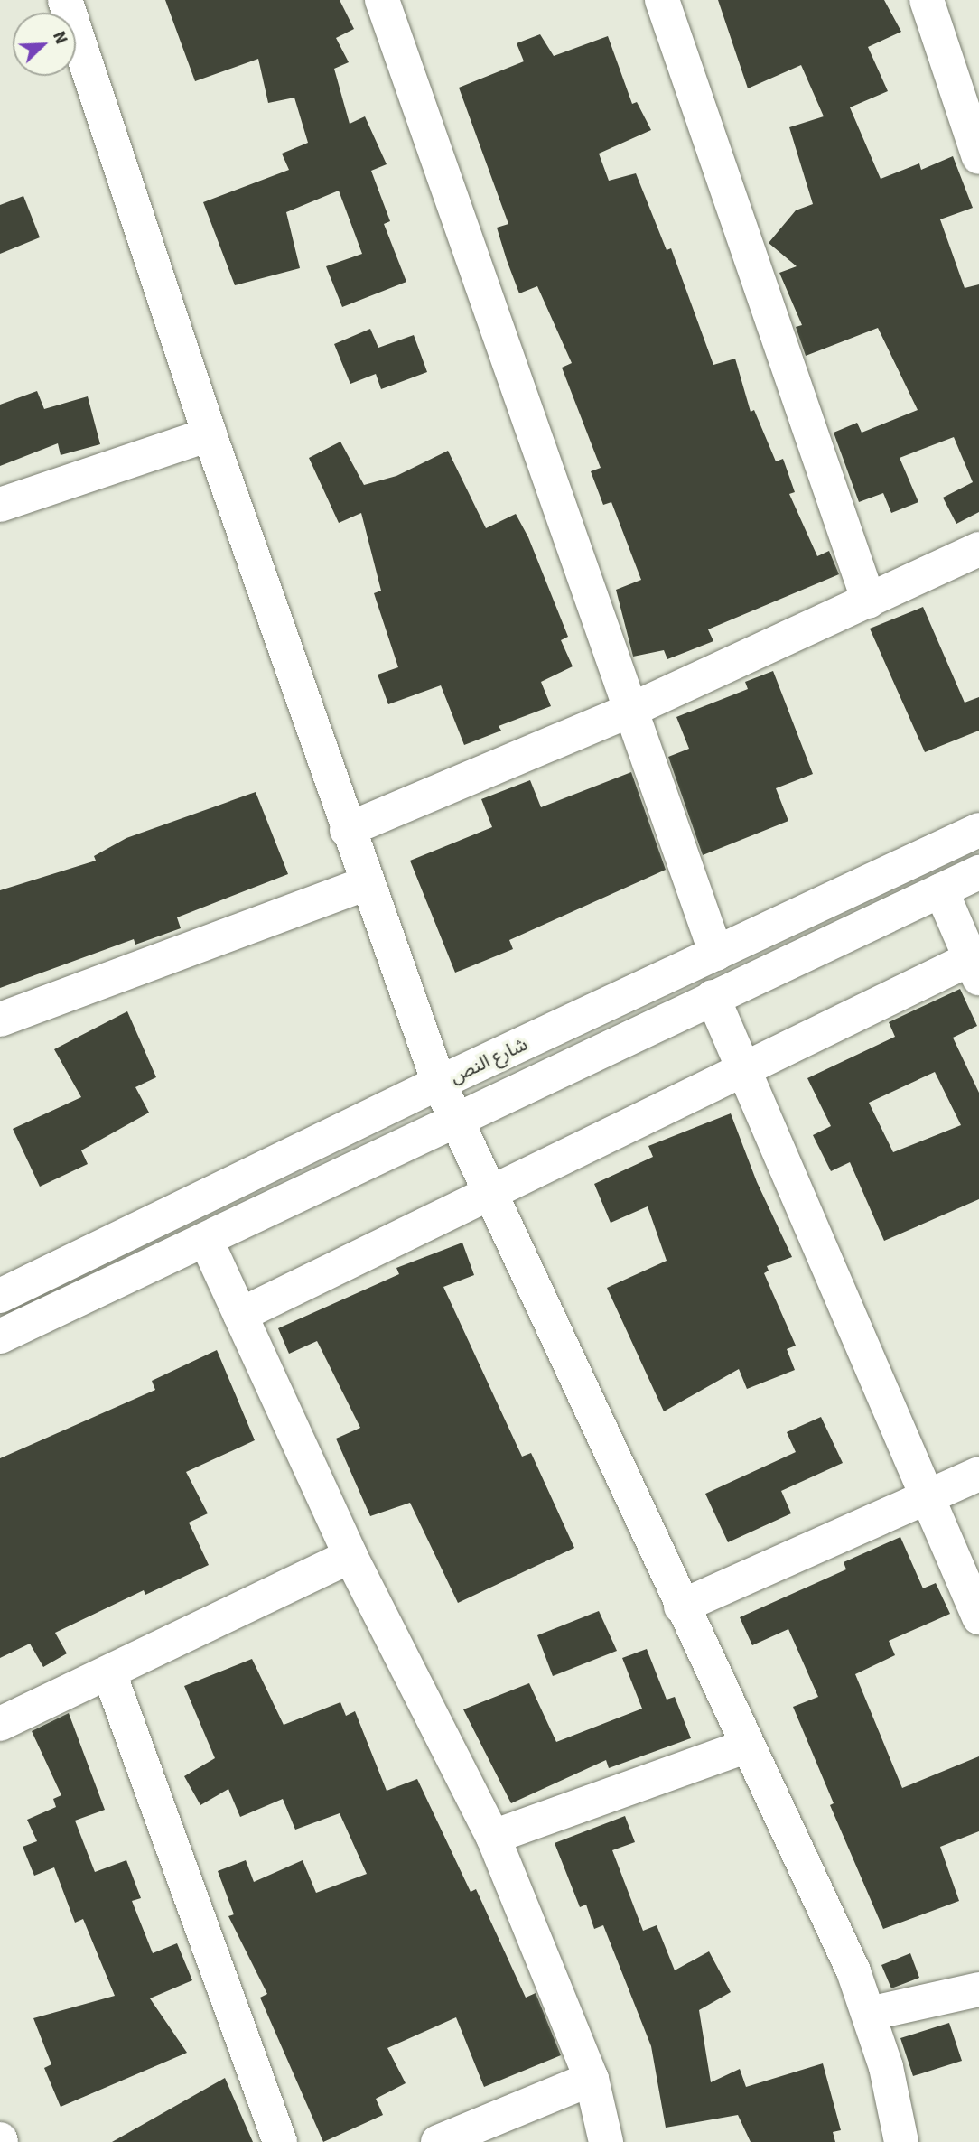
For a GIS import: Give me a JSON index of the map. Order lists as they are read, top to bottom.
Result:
{
  "streets": {
    "street": ["شارع النص"]
  },
  "north": "top right"
}
